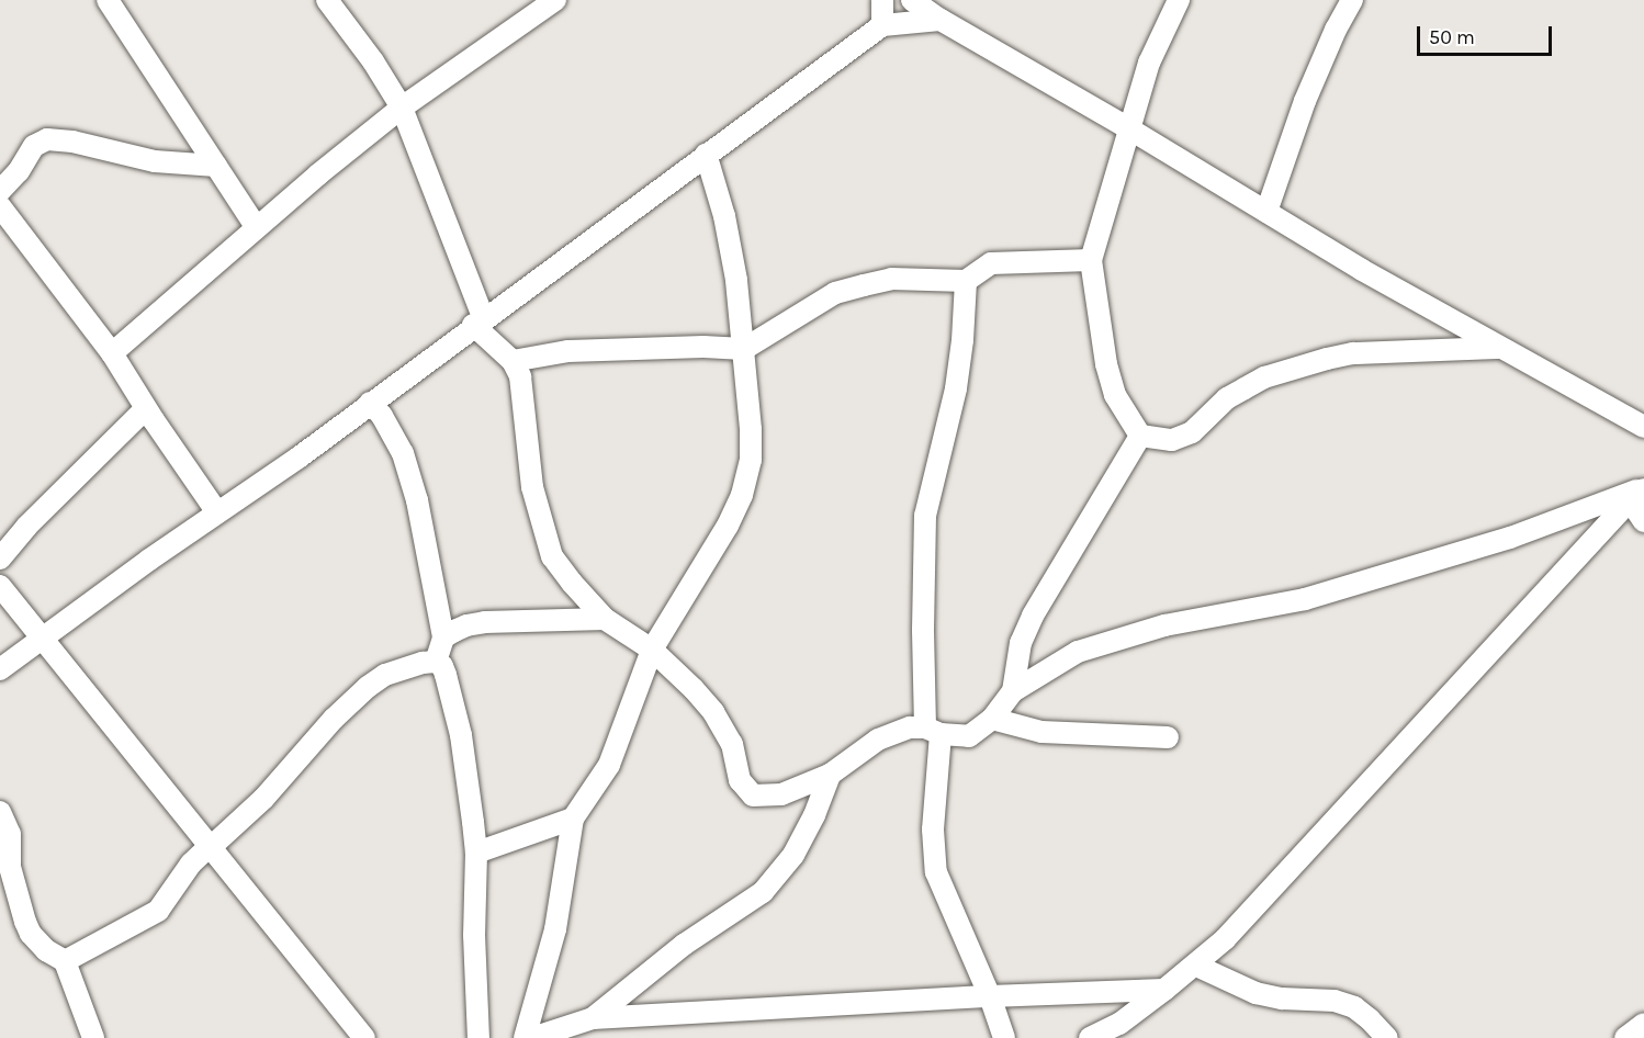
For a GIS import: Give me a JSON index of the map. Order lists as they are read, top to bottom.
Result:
{
  "scale_bar": "50 m"
}
